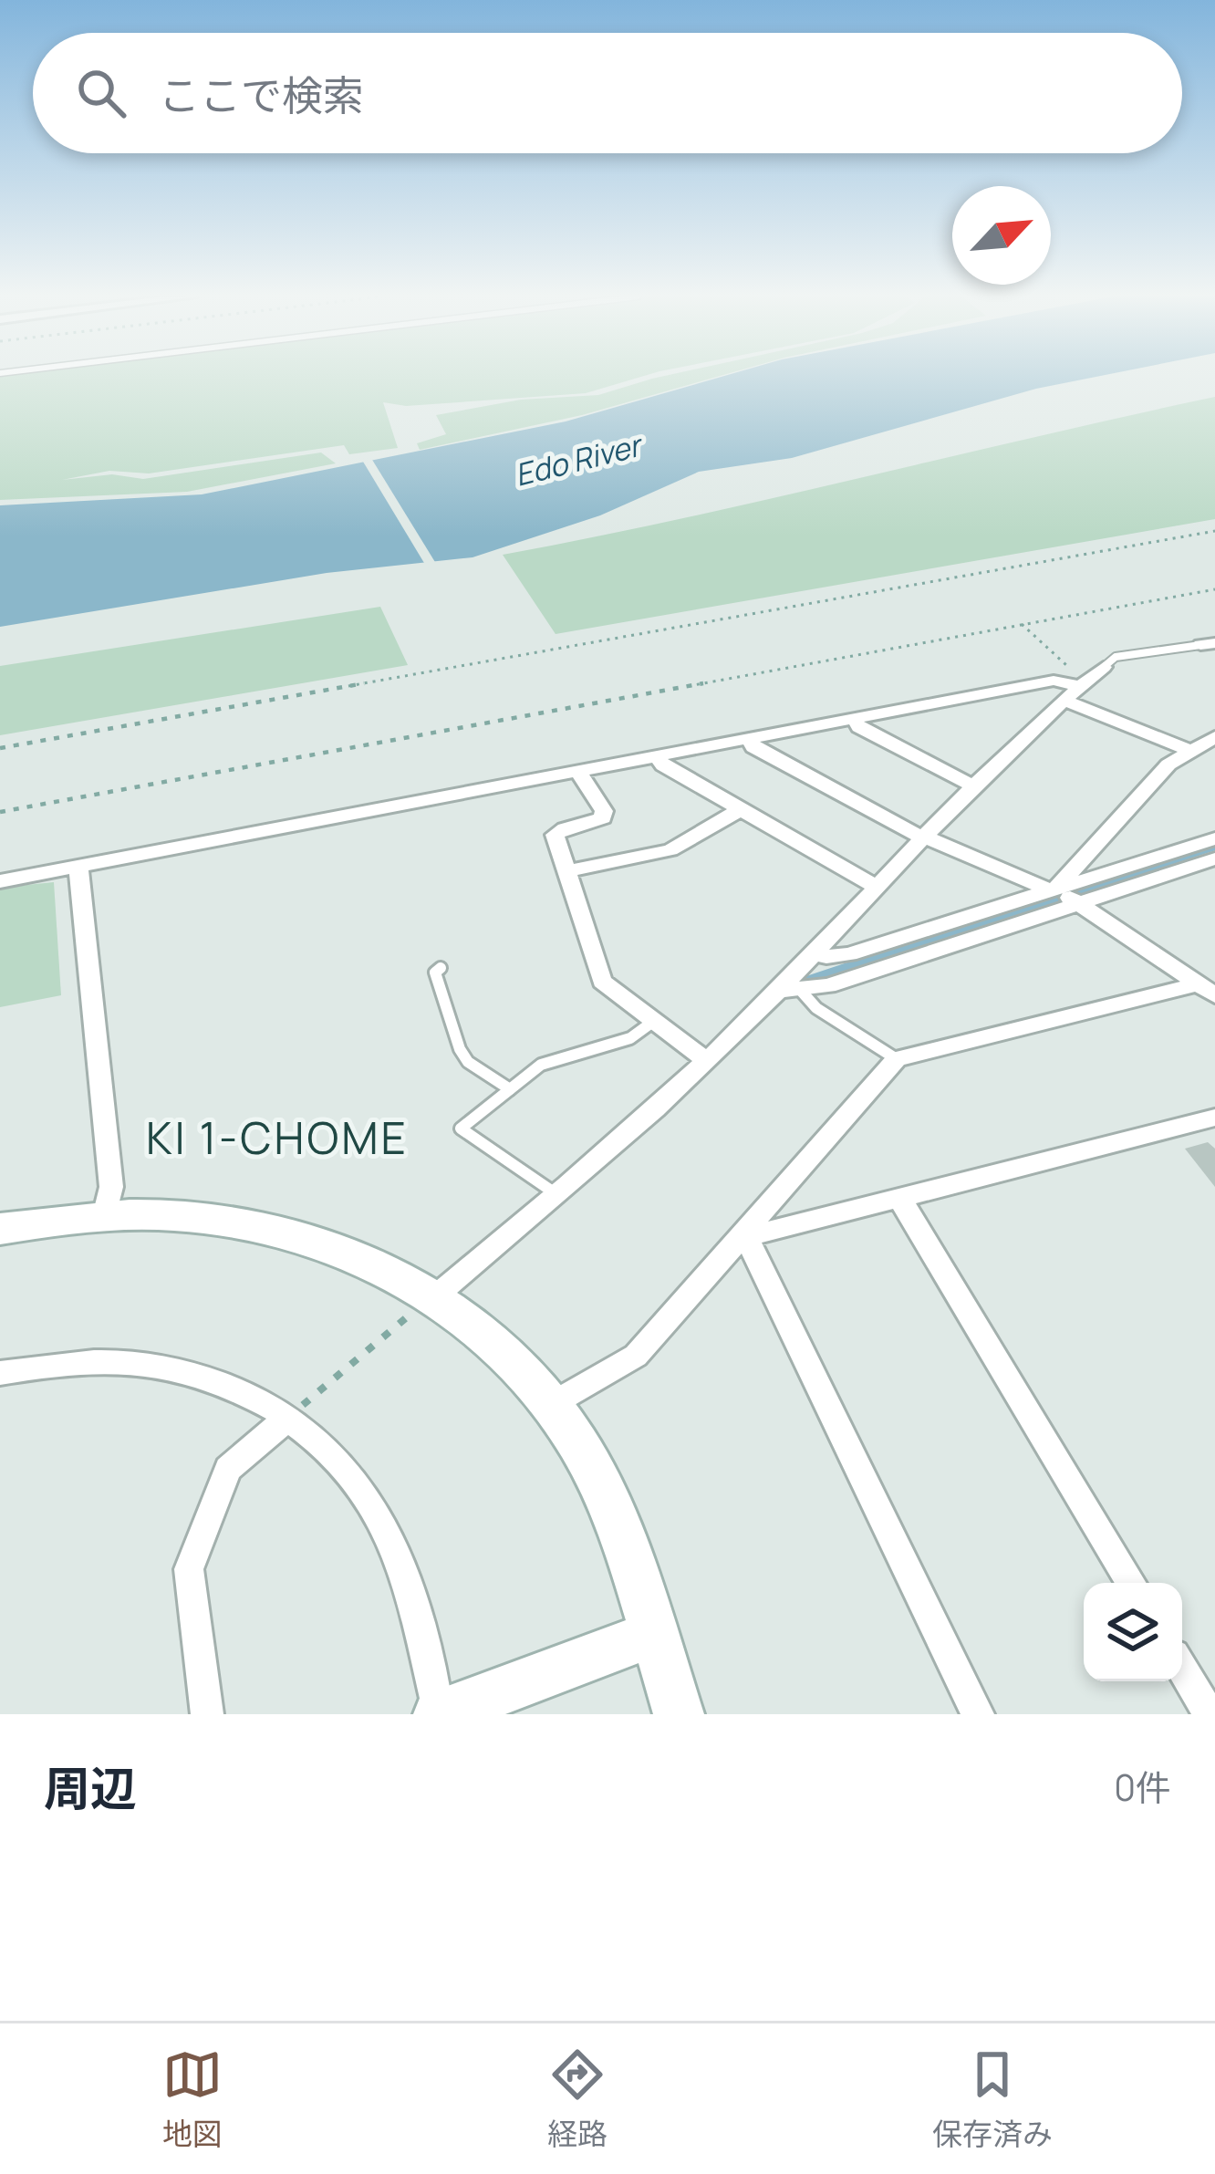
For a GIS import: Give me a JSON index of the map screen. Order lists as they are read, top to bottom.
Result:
{
  "districts": ["KI 1-CHOME"],
  "water": ["Edo River"],
  "north": "top right",
  "page": {
    "search": "ここで検索",
    "heading": ["周辺", "0件"],
    "nav": ["地図", "経路", "保存済み"]
  }
}
